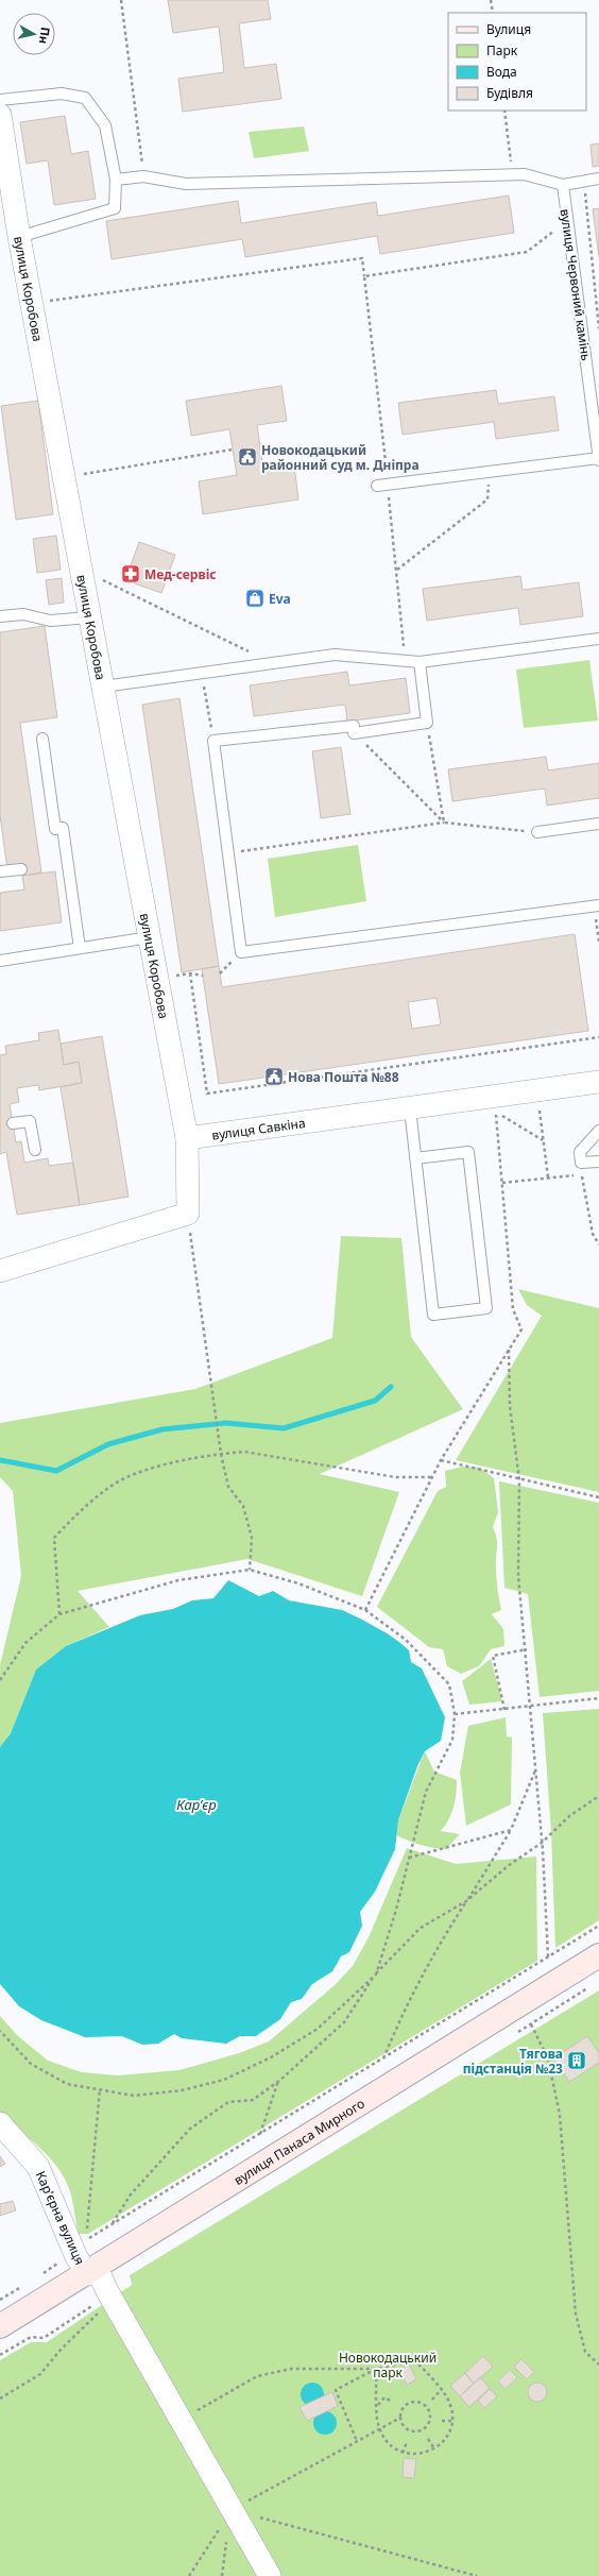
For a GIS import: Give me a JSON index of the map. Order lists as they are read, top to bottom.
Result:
{
  "streets": {
    "main road": ["вулиця Панаса Мирного"],
    "street": ["вулиця Коробова", "вулиця Савкіна", "Карʼєрна вулиця"],
    "lane": ["вулиця Червоний камінь"]
  },
  "crossings": [
    ["вулиця Коробова", "вулиця Савкіна"],
    ["вулиця Панаса Мирного", "Карʼєрна вулиця"]
  ],
  "water": ["Кар’єр"],
  "parks": ["Новокодацький парк"],
  "places": {
    "public building": ["Новокодацький районний суд м. Дніпра", "Нова Пошта №88"],
    "pharmacy": ["Мед-сервіс"],
    "shop": ["Eva"],
    "building": ["Тягова пiдстанцiя №23"]
  },
  "legend": [
    "Вулиця",
    "Парк",
    "Вода",
    "Будівля"
  ],
  "north": "right"
}
